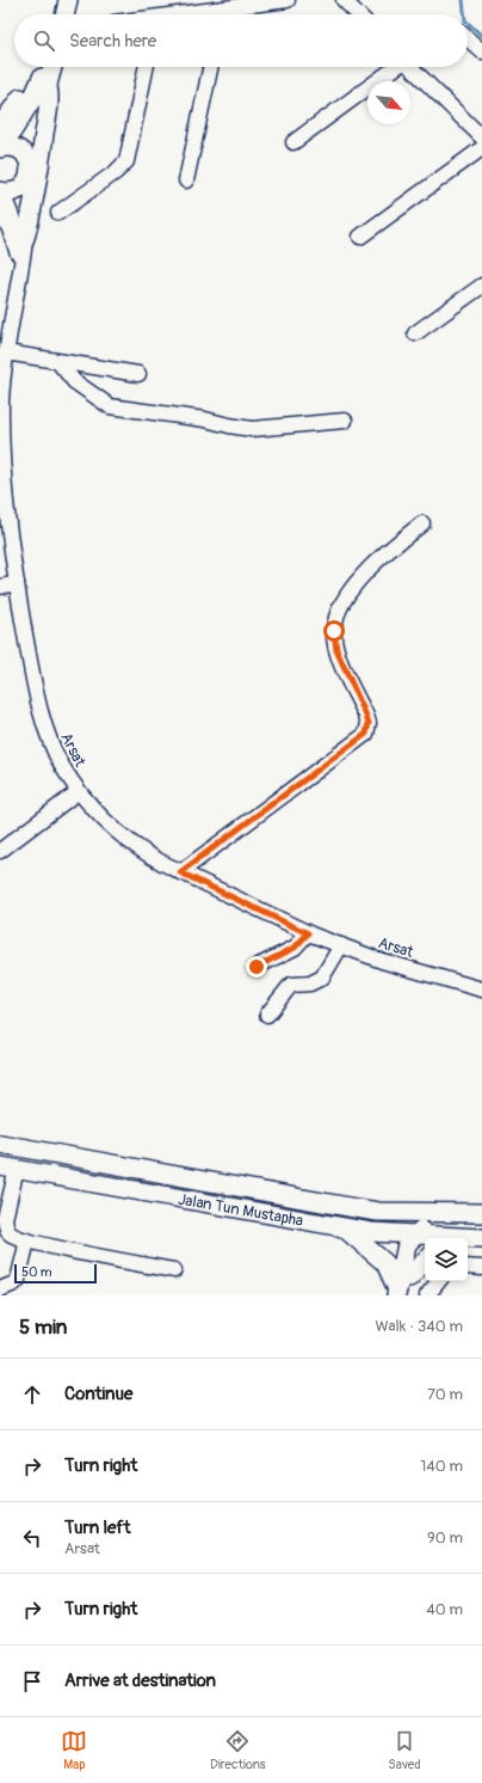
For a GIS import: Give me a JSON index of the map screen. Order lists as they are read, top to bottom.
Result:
{
  "streets": {
    "main road": ["Jalan Tun Mustapha"],
    "street": ["Arsat"]
  },
  "scale_bar": "50 m",
  "north": "bottom right",
  "page": {
    "search": "Search here",
    "scale": "50 m",
    "heading": ["5 min", "Walk · 340 m"],
    "list": [
      ["Continue", "70 m"],
      ["Turn right", "140 m"],
      ["Turn left", "Arsat", "90 m"],
      ["Turn right", "40 m"],
      "Arrive at destination"
    ],
    "nav": ["Map", "Directions", "Saved"]
  }
}
